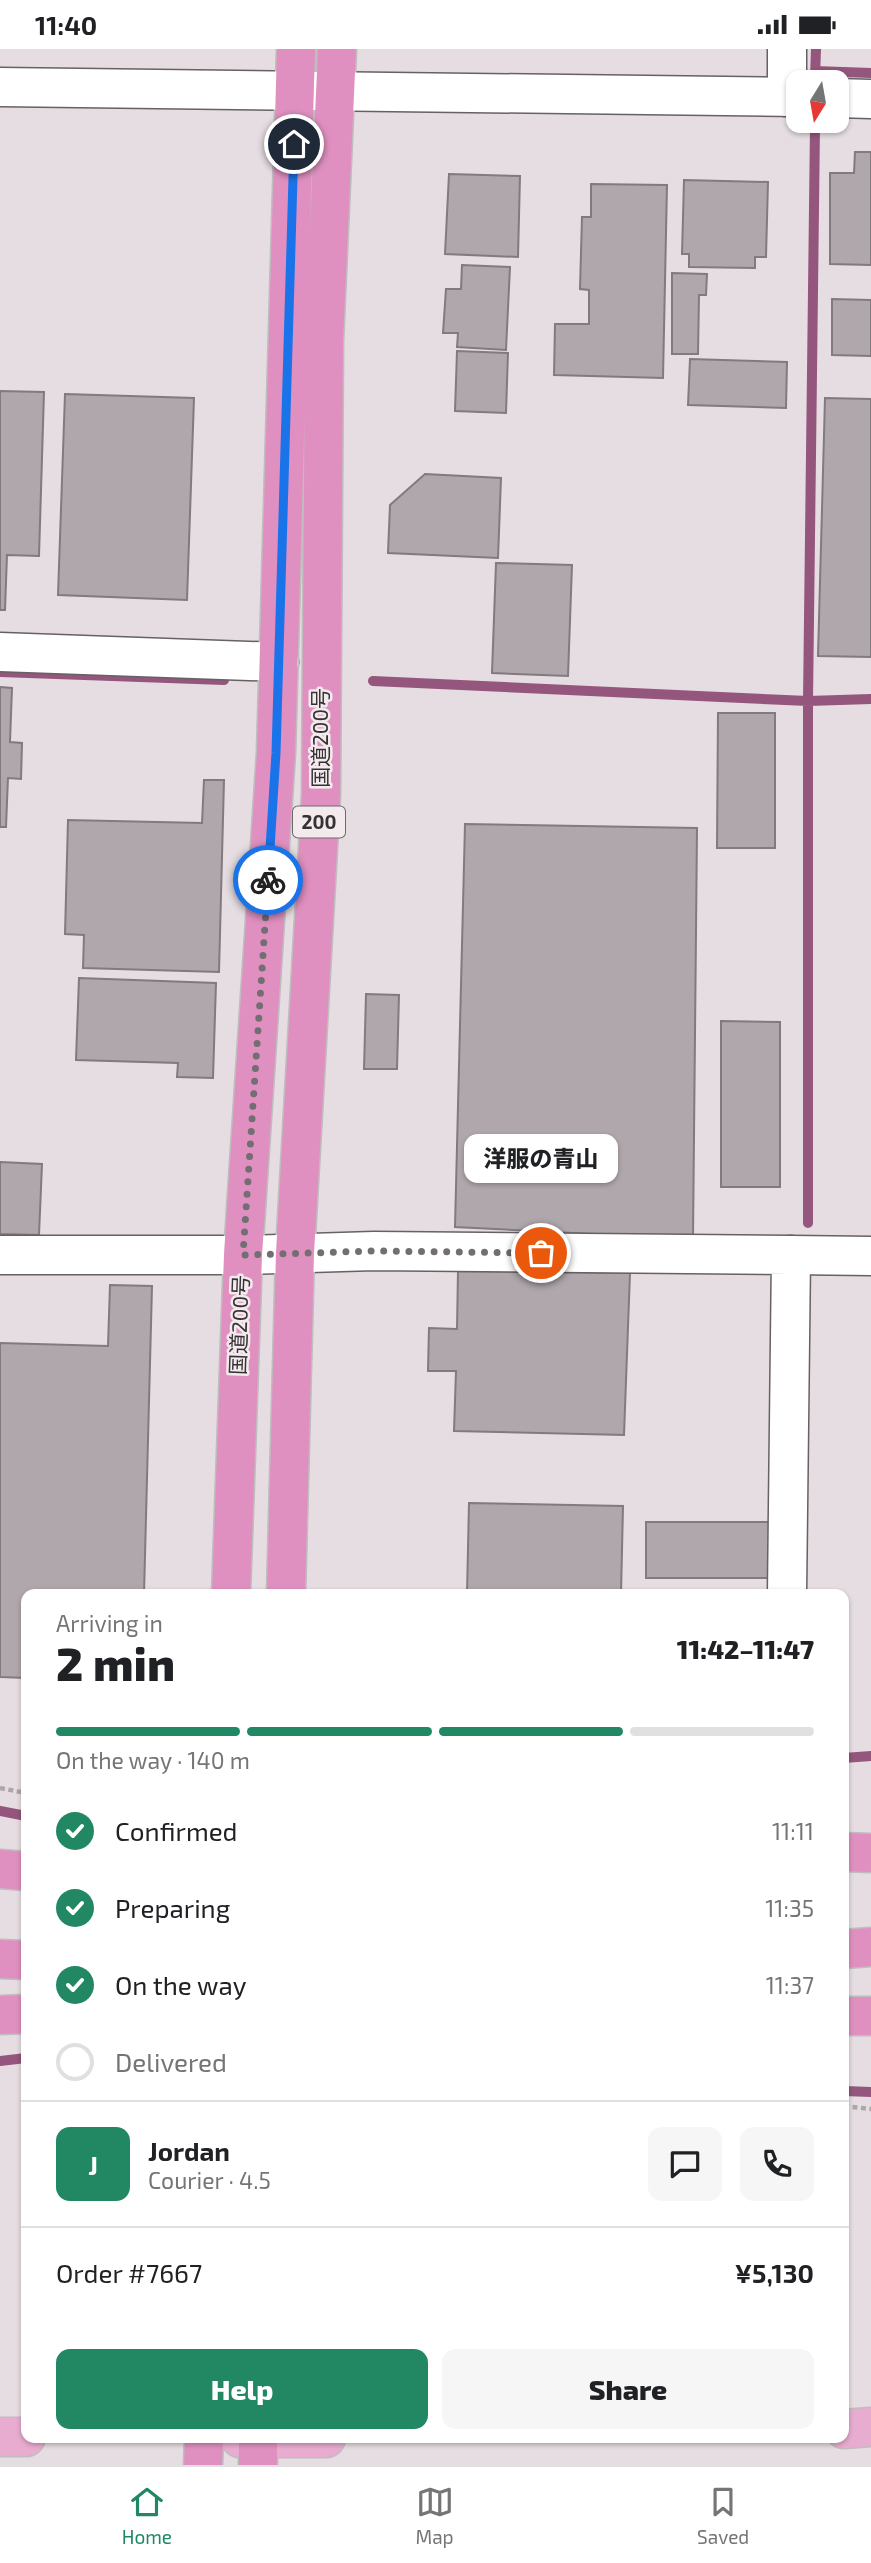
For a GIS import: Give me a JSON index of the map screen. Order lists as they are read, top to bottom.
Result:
{
  "streets": {
    "highway": ["国道200号", "200"]
  },
  "places": ["洋服の青山"],
  "north": "bottom",
  "page": {
    "status": "11:40",
    "bubble": "洋服の青山",
    "heading": ["2 min", "Arriving in", "11:42–11:47"],
    "panel": [
      "Jordan",
      "Courier · 4.5",
      "Order #7667",
      "¥5,130"
    ],
    "bar": "On the way · 140 m",
    "list": [
      ["Confirmed", "11:11"],
      ["Preparing", "11:35"],
      ["On the way", "11:37"],
      "Delivered"
    ],
    "round": "J",
    "buttons": ["Help", "Share"],
    "tabs": ["Home", "Map", "Saved"]
  }
}
